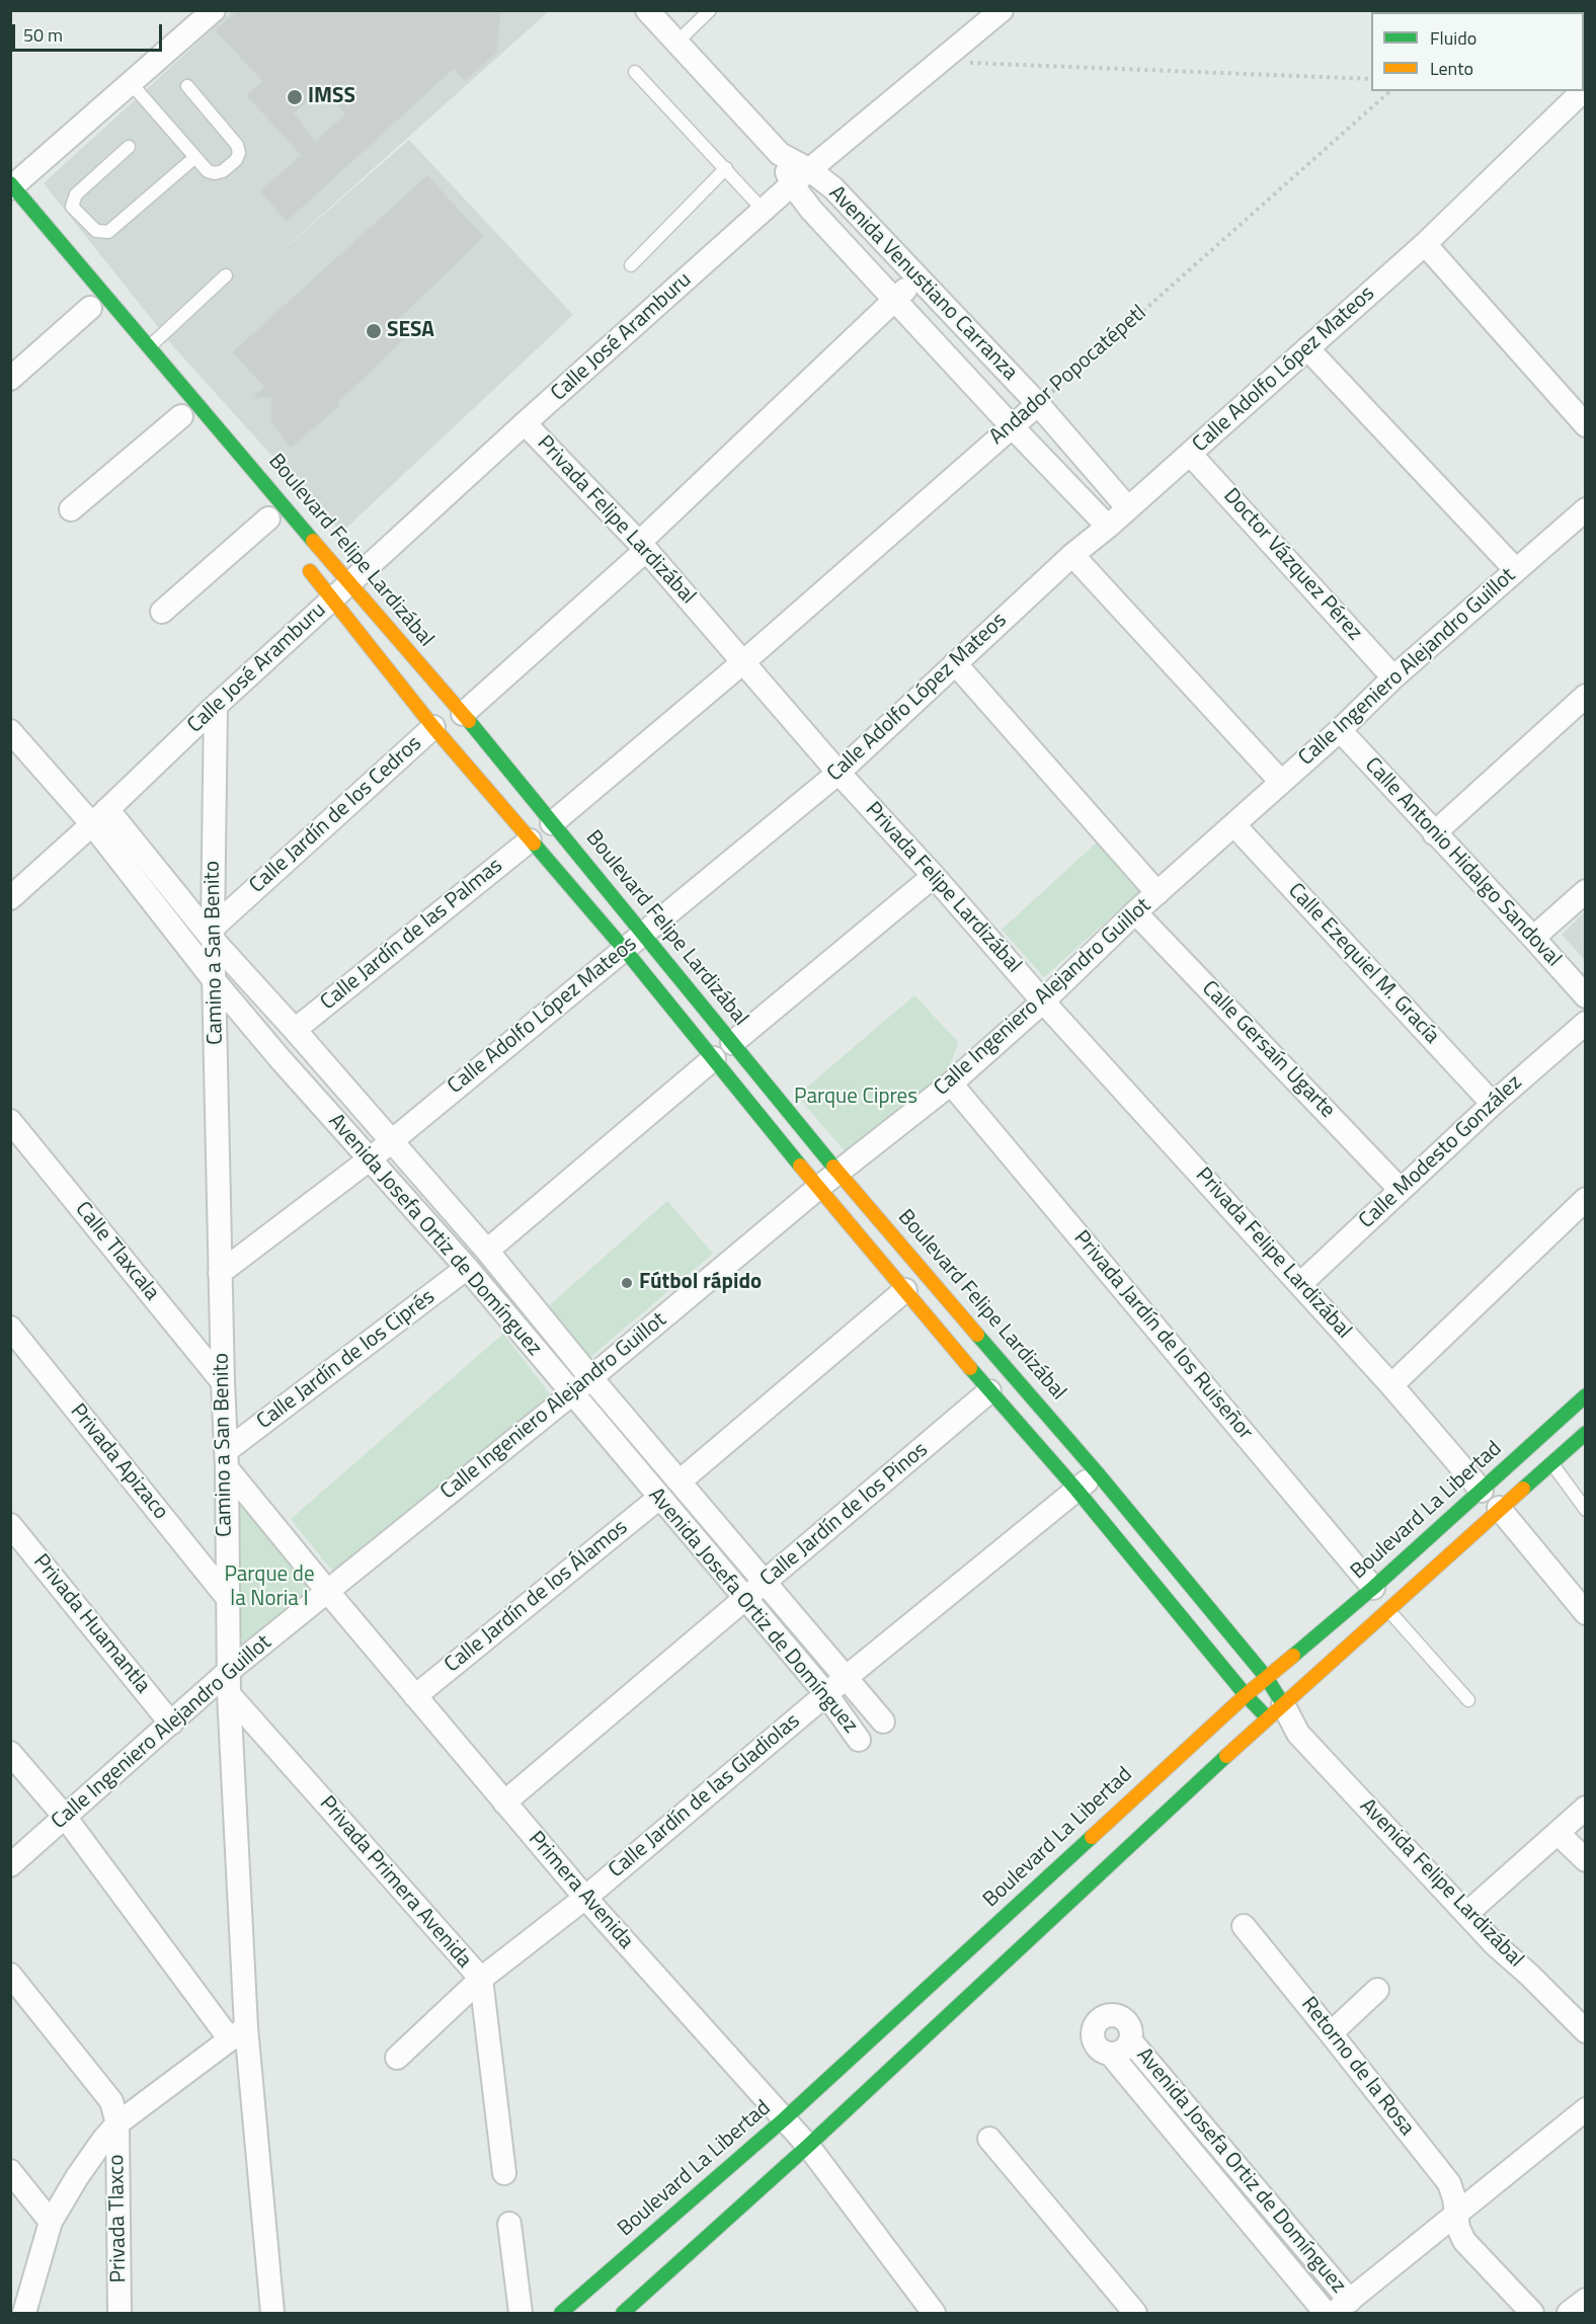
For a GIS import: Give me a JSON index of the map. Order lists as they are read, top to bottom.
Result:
{
  "streets": {
    "main road": ["Boulevard Felipe Lardizábal", "Boulevard La Libertad"],
    "street": [
      "Avenida Venustiano Carranza",
      "Calle José Aramburu",
      "Calle Adolfo López Mateos",
      "Andador Popocatépetl",
      "Privada Felipe Lardizábal",
      "Doctor Vázquez Pérez",
      "Calle Ingeniero Alejandro Guillot",
      "Calle Jardín de los Cedros",
      "Calle Antonio Hidalgo Sandoval",
      "Calle Jardín de las Palmas",
      "Camino a San Benito",
      "Calle Ezequiel M. Gracía",
      "Calle Gersaín Ugarte",
      "Calle Modesto González",
      "Avenida Josefa Ortiz de Domínguez",
      "Calle Tlaxcala",
      "Privada Jardín de los Ruiseñor",
      "Calle Jardín de los Ciprés",
      "Privada Apizaco",
      "Calle Jardín de los Pinos",
      "Calle Jardín de los Álamos",
      "Privada Huamantla",
      "Calle Jardín de las Gladiolas",
      "Privada Primera Avenida",
      "Avenida Felipe Lardizábal",
      "Primera Avenida",
      "Retorno de la Rosa",
      "Privada Tlaxco"
    ]
  },
  "crossings": [
    ["Avenida Venustiano Carranza", "Calle José Aramburu"],
    ["Avenida Venustiano Carranza", "Calle Adolfo López Mateos"],
    ["Avenida Venustiano Carranza", "Andador Popocatépetl"],
    ["Calle José Aramburu", "Privada Felipe Lardizábal"],
    ["Calle José Aramburu", "Boulevard Felipe Lardizábal"],
    ["Calle José Aramburu", "Camino a San Benito"],
    ["Calle José Aramburu", "Avenida Josefa Ortiz de Domínguez"],
    ["Calle Adolfo López Mateos", "Privada Felipe Lardizábal"],
    ["Calle Adolfo López Mateos", "Boulevard Felipe Lardizábal"],
    ["Calle Adolfo López Mateos", "Doctor Vázquez Pérez"],
    ["Calle Adolfo López Mateos", "Camino a San Benito"],
    ["Calle Adolfo López Mateos", "Avenida Josefa Ortiz de Domínguez"],
    ["Andador Popocatépetl", "Privada Felipe Lardizábal"],
    ["Privada Felipe Lardizábal", "Calle Ingeniero Alejandro Guillot"],
    ["Privada Felipe Lardizábal", "Calle Modesto González"],
    ["Privada Felipe Lardizábal", "Boulevard La Libertad"],
    ["Boulevard Felipe Lardizábal", "Calle Ingeniero Alejandro Guillot"],
    ["Boulevard Felipe Lardizábal", "Calle Jardín de los Cedros"],
    ["Boulevard Felipe Lardizábal", "Calle Jardín de las Palmas"],
    ["Boulevard Felipe Lardizábal", "Boulevard La Libertad"],
    ["Boulevard Felipe Lardizábal", "Calle Jardín de los Pinos"],
    ["Boulevard Felipe Lardizábal", "Calle Jardín de las Gladiolas"],
    ["Boulevard Felipe Lardizábal", "Avenida Felipe Lardizábal"],
    ["Doctor Vázquez Pérez", "Calle Ingeniero Alejandro Guillot"],
    ["Calle Ingeniero Alejandro Guillot", "Calle Antonio Hidalgo Sandoval"],
    ["Calle Ingeniero Alejandro Guillot", "Camino a San Benito"],
    ["Calle Ingeniero Alejandro Guillot", "Calle Ezequiel M. Gracía"],
    ["Calle Ingeniero Alejandro Guillot", "Calle Gersaín Ugarte"],
    ["Calle Ingeniero Alejandro Guillot", "Avenida Josefa Ortiz de Domínguez"],
    ["Calle Ingeniero Alejandro Guillot", "Privada Jardín de los Ruiseñor"],
    ["Calle Ingeniero Alejandro Guillot", "Privada Huamantla"],
    ["Calle Ingeniero Alejandro Guillot", "Primera Avenida"],
    ["Calle Jardín de los Cedros", "Camino a San Benito"],
    ["Calle Jardín de los Cedros", "Avenida Josefa Ortiz de Domínguez"],
    ["Calle Jardín de las Palmas", "Avenida Josefa Ortiz de Domínguez"],
    ["Camino a San Benito", "Avenida Josefa Ortiz de Domínguez"],
    ["Camino a San Benito", "Calle Tlaxcala"],
    ["Camino a San Benito", "Calle Jardín de los Ciprés"],
    ["Camino a San Benito", "Privada Apizaco"],
    ["Camino a San Benito", "Privada Primera Avenida"],
    ["Camino a San Benito", "Primera Avenida"],
    ["Calle Ezequiel M. Gracía", "Calle Modesto González"],
    ["Calle Gersaín Ugarte", "Calle Modesto González"],
    ["Avenida Josefa Ortiz de Domínguez", "Calle Jardín de los Ciprés"],
    ["Avenida Josefa Ortiz de Domínguez", "Calle Jardín de los Pinos"],
    ["Avenida Josefa Ortiz de Domínguez", "Calle Jardín de los Álamos"],
    ["Avenida Josefa Ortiz de Domínguez", "Calle Jardín de las Gladiolas"],
    ["Privada Jardín de los Ruiseñor", "Boulevard La Libertad"],
    ["Calle Jardín de los Ciprés", "Primera Avenida"],
    ["Boulevard La Libertad", "Primera Avenida"],
    ["Calle Jardín de los Pinos", "Primera Avenida"],
    ["Calle Jardín de los Álamos", "Primera Avenida"],
    ["Calle Jardín de las Gladiolas", "Privada Primera Avenida"],
    ["Calle Jardín de las Gladiolas", "Primera Avenida"]
  ],
  "parks": ["Parque Cipres", "Parque de la Noria I"],
  "places": ["IMSS", "SESA", "Fútbol rápido"],
  "legend": ["Fluido", "Lento"],
  "scale_bar": "50 m"
}
